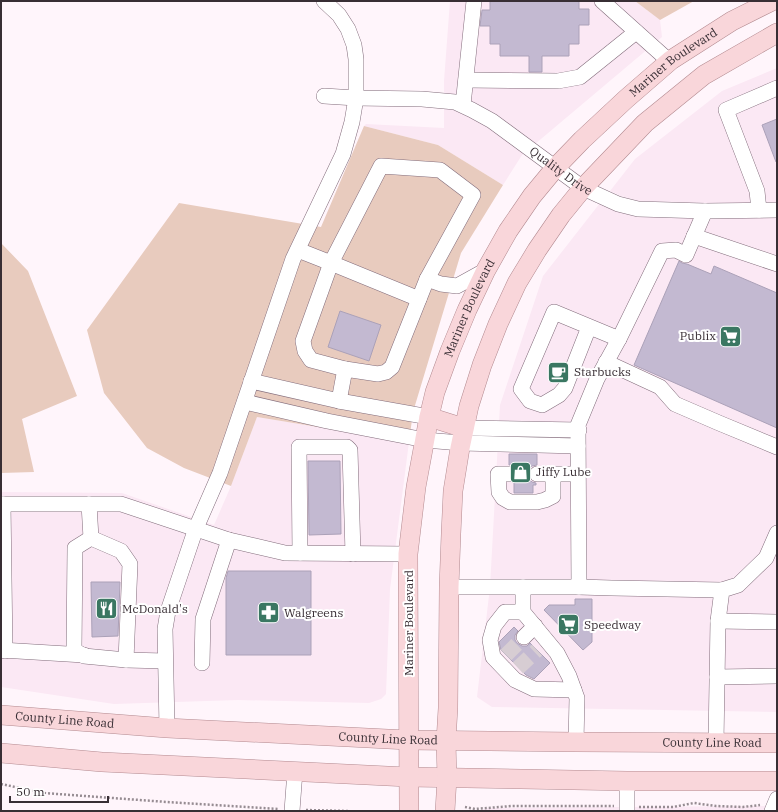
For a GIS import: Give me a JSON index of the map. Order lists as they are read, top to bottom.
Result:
{
  "streets": {
    "main road": ["Mariner Boulevard", "County Line Road"],
    "street": ["Quality Drive"]
  },
  "crossings": [
    ["Mariner Boulevard", "Quality Drive"],
    ["Mariner Boulevard", "County Line Road"]
  ],
  "places": {
    "supermarket": ["Publix", "Speedway"],
    "cafe": ["Starbucks"],
    "shop": ["Jiffy Lube"],
    "restaurant": ["McDonald's"],
    "pharmacy": ["Walgreens"]
  },
  "scale_bar": "50 m"
}
